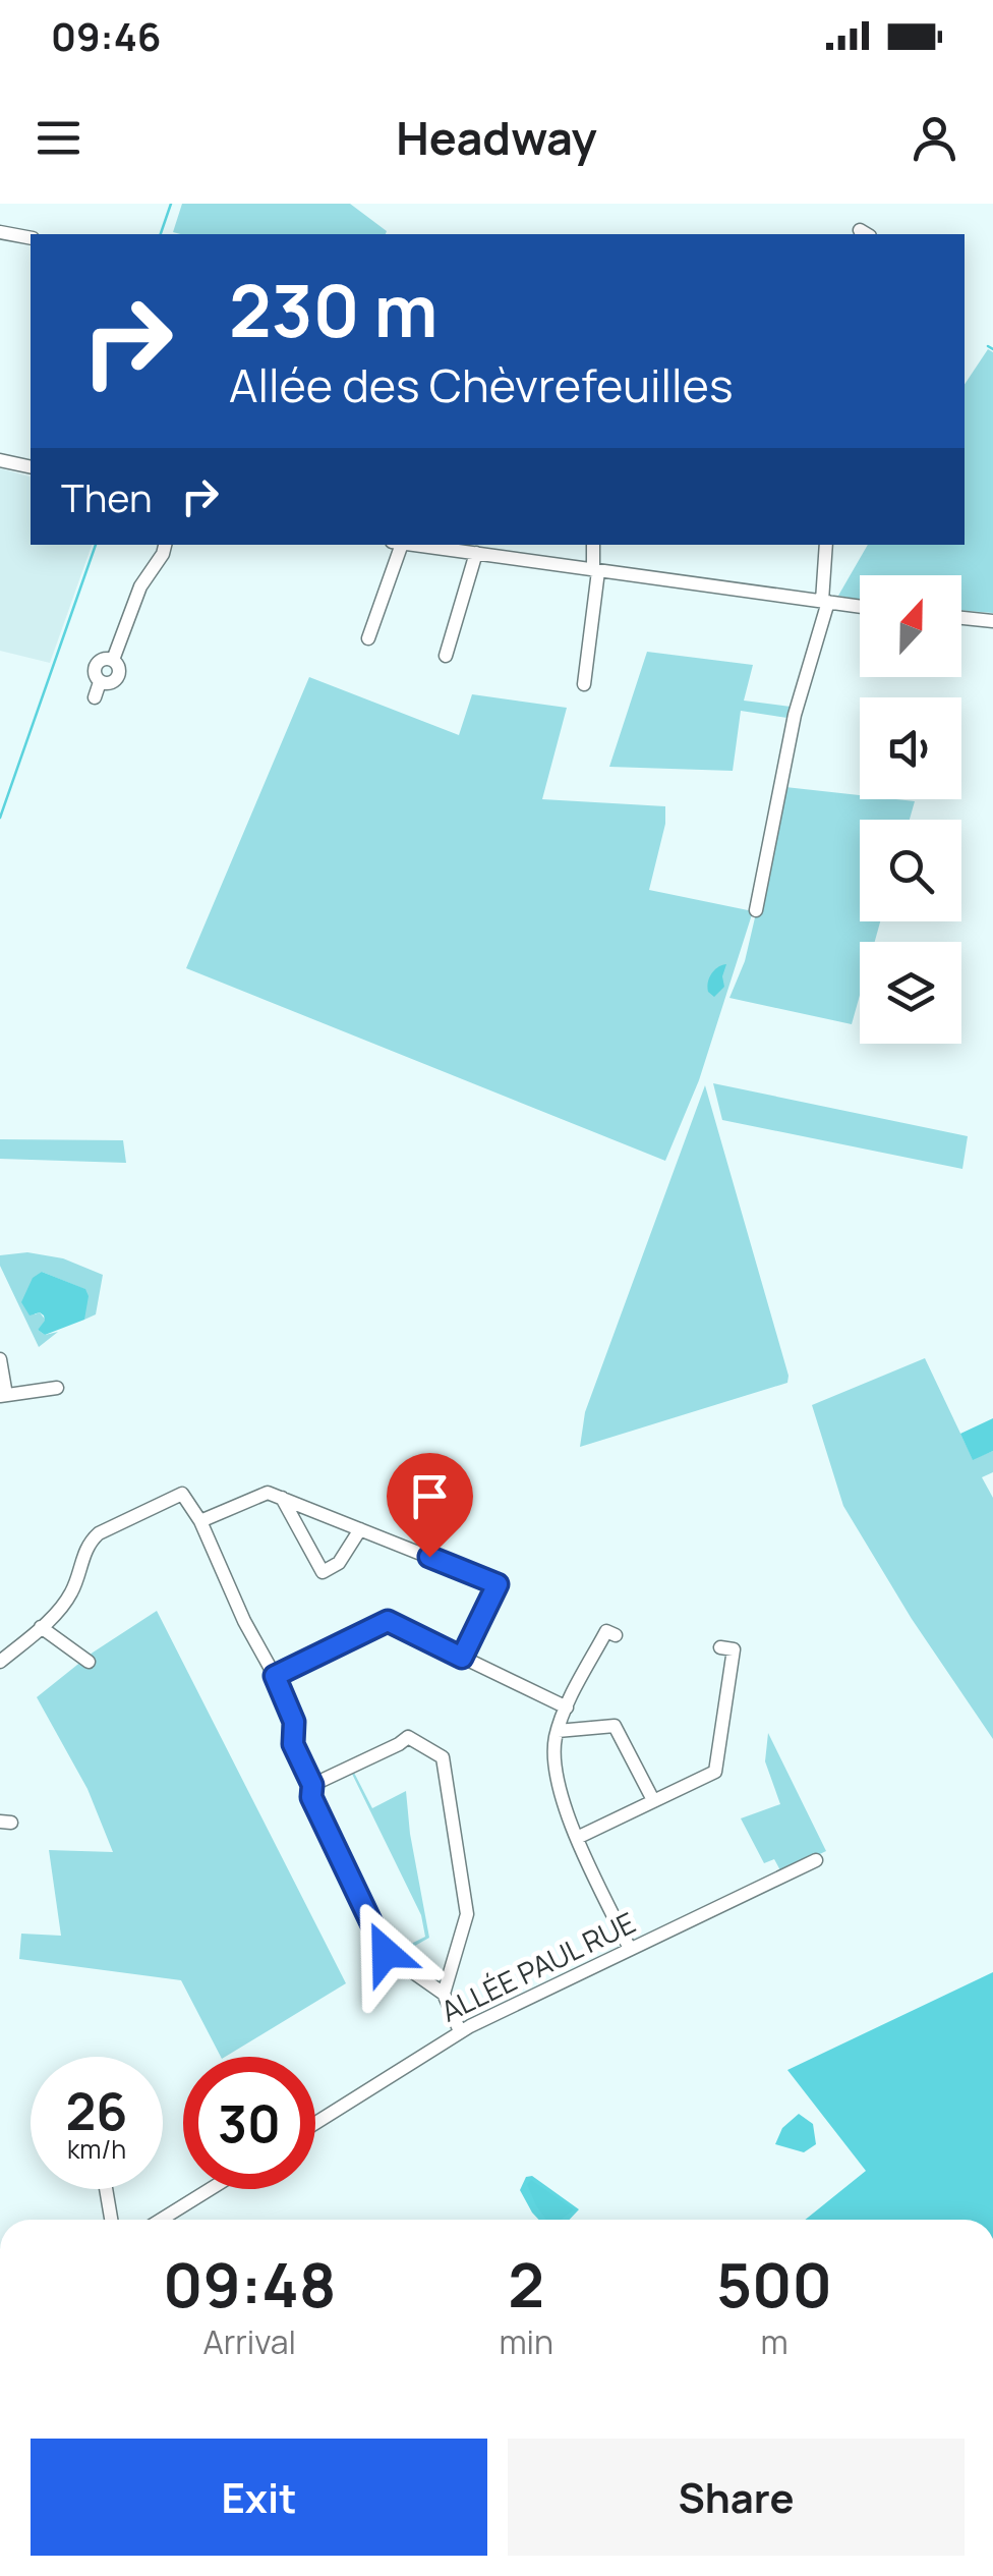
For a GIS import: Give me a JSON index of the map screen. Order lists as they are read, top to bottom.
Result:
{
  "streets": {
    "street": ["ALLÉE PAUL RUE"]
  },
  "north": "top",
  "page": {
    "status": "09:46",
    "header": "Headway",
    "turn": ["230 m", "Allée des Chèvrefeuilles"],
    "then": "Then",
    "speed": "26 km/h",
    "limit": "30",
    "eta": [
      "09:48",
      "Arrival",
      "2",
      "min",
      "500",
      "m"
    ],
    "buttons": ["Exit", "Share"]
  }
}
